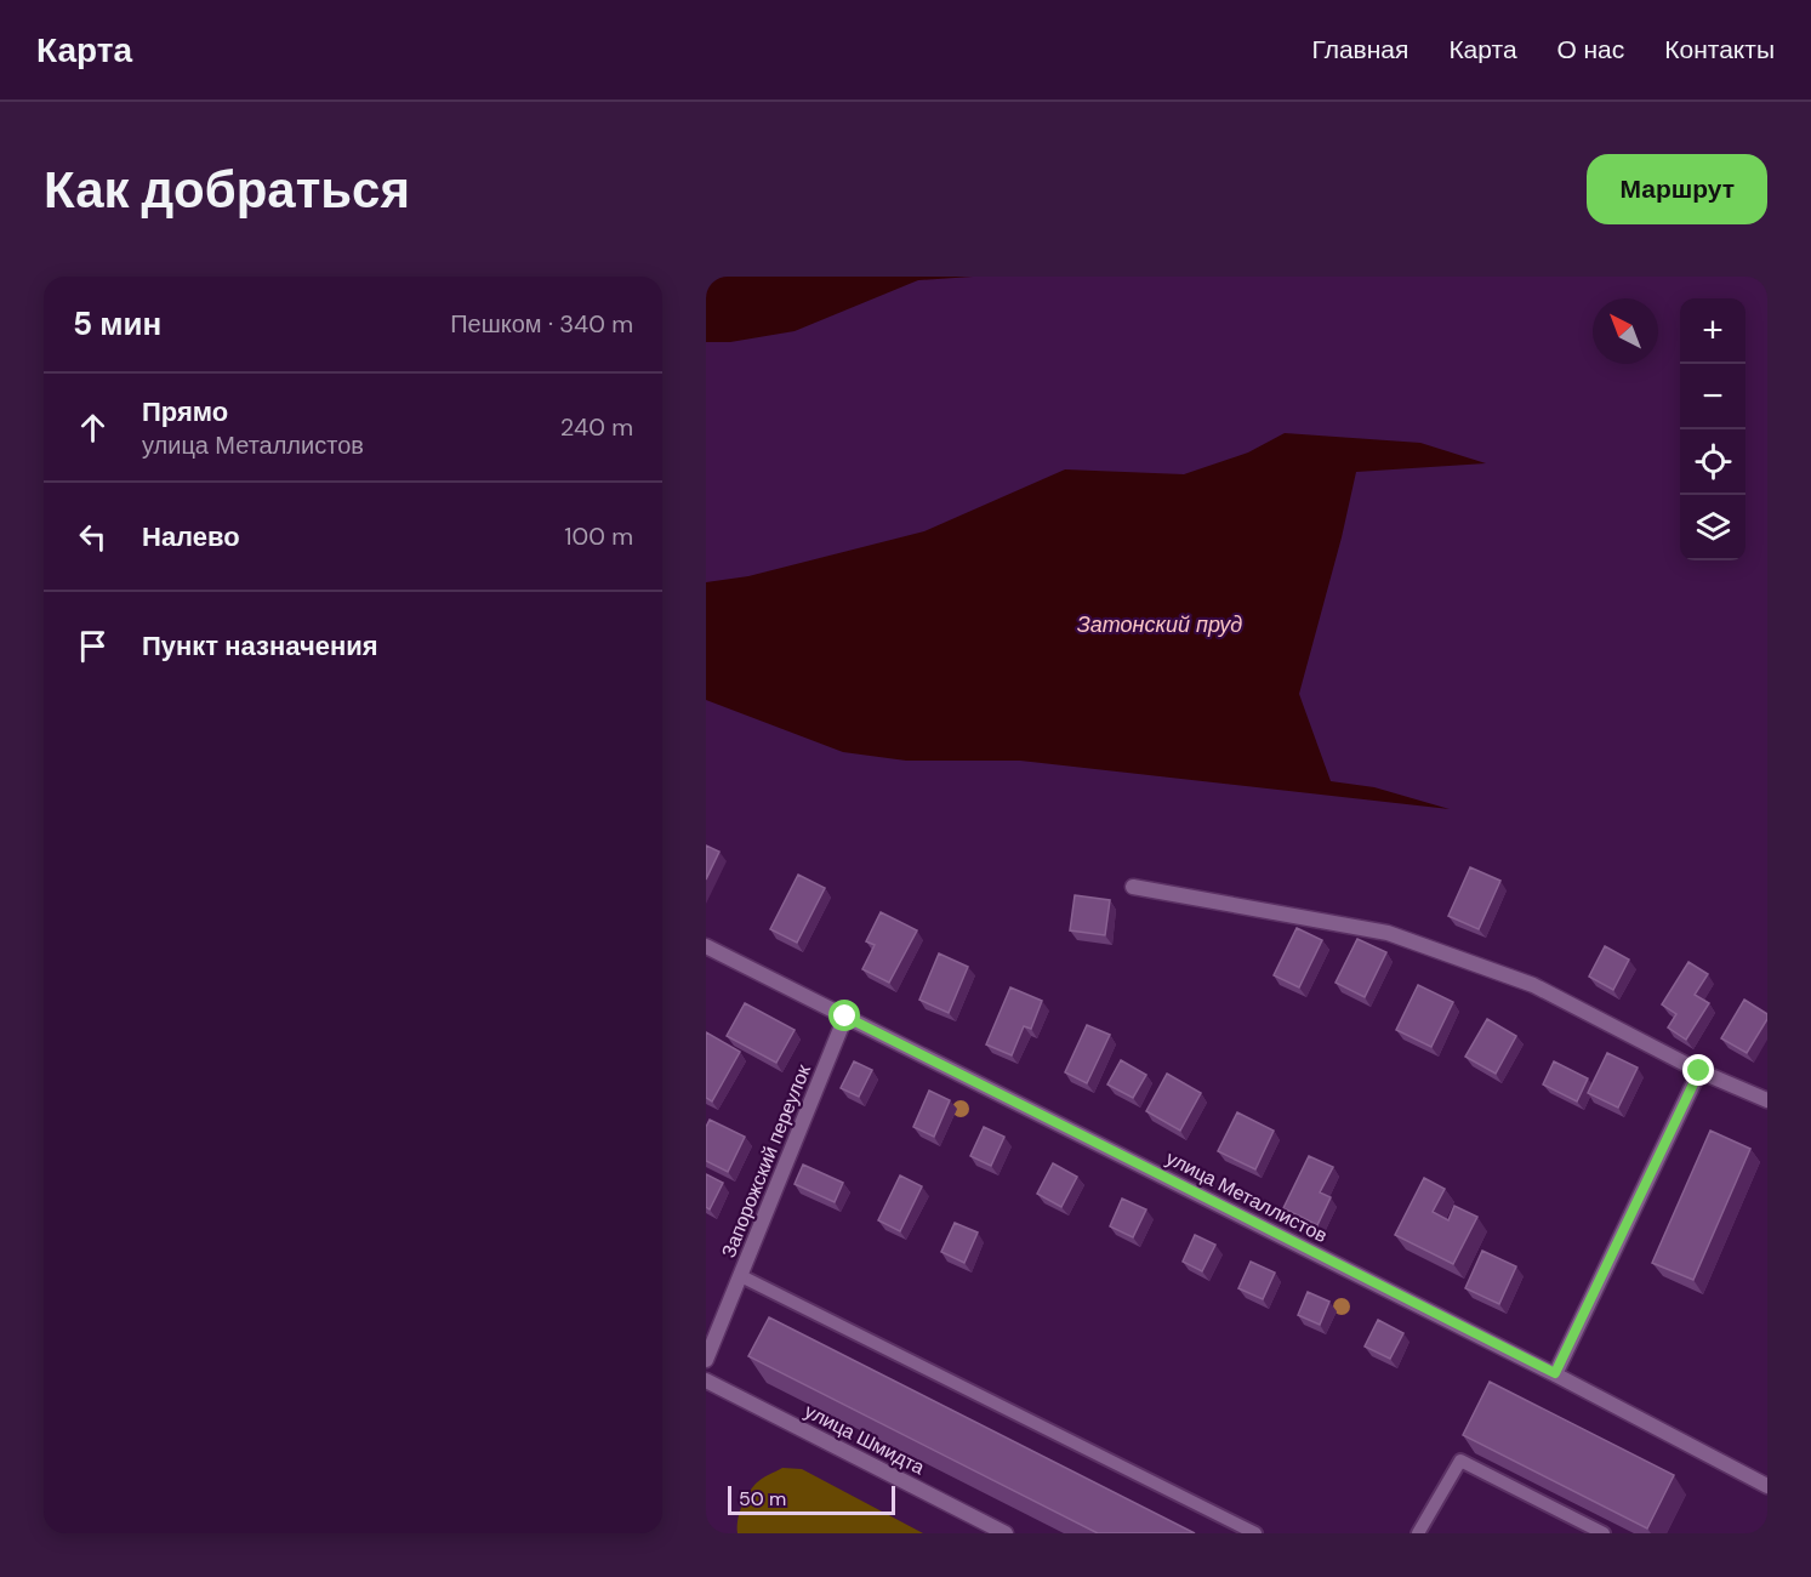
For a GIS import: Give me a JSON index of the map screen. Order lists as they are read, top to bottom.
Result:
{
  "streets": {
    "street": ["Запорожский переулок", "улица Металлистов", "улица Шмидта"]
  },
  "crossings": [
    ["Запорожский переулок", "улица Металлистов"]
  ],
  "water": ["Затонский пруд"],
  "scale_bar": "50 m",
  "north": "top left",
  "page": {
    "header": "Карта",
    "nav": [
      "Главная",
      "Карта",
      "О нас",
      "Контакты"
    ],
    "buttons": "Маршрут",
    "title": "Как добраться",
    "heading": ["5 мин", "Пешком · 340 m"],
    "map_buttons": ["+", "−"],
    "list": [
      ["Прямо", "улица Металлистов", "240 m"],
      ["Налево", "100 m"],
      "Пункт назначения"
    ],
    "scale": "50 m"
  }
}
